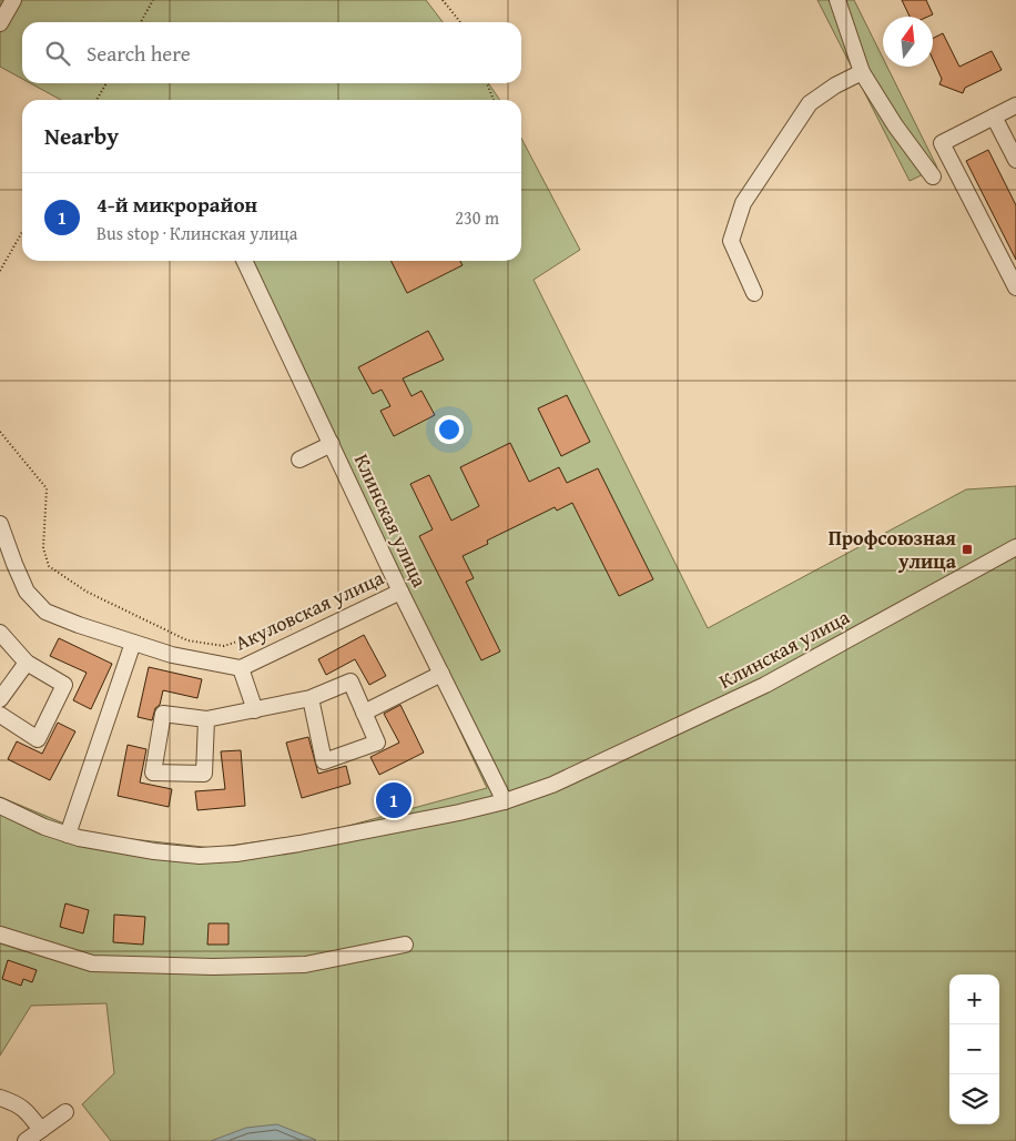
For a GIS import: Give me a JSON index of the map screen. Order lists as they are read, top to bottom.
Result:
{
  "streets": {
    "street": ["Клинская улица", "Акуловская улица"]
  },
  "crossings": [
    ["Клинская улица", "Акуловская улица"]
  ],
  "places": {
    "transit": ["Профсоюзная улица"]
  },
  "north": "top",
  "page": {
    "search": "Search here",
    "heading": "Nearby",
    "list": [
      {
        "mark": "1",
        "name": "4-й микрорайон",
        "note": "Bus stop · Клинская улица",
        "value": "230 m"
      }
    ],
    "pins": "1",
    "map_buttons": ["+", "−"]
  }
}
